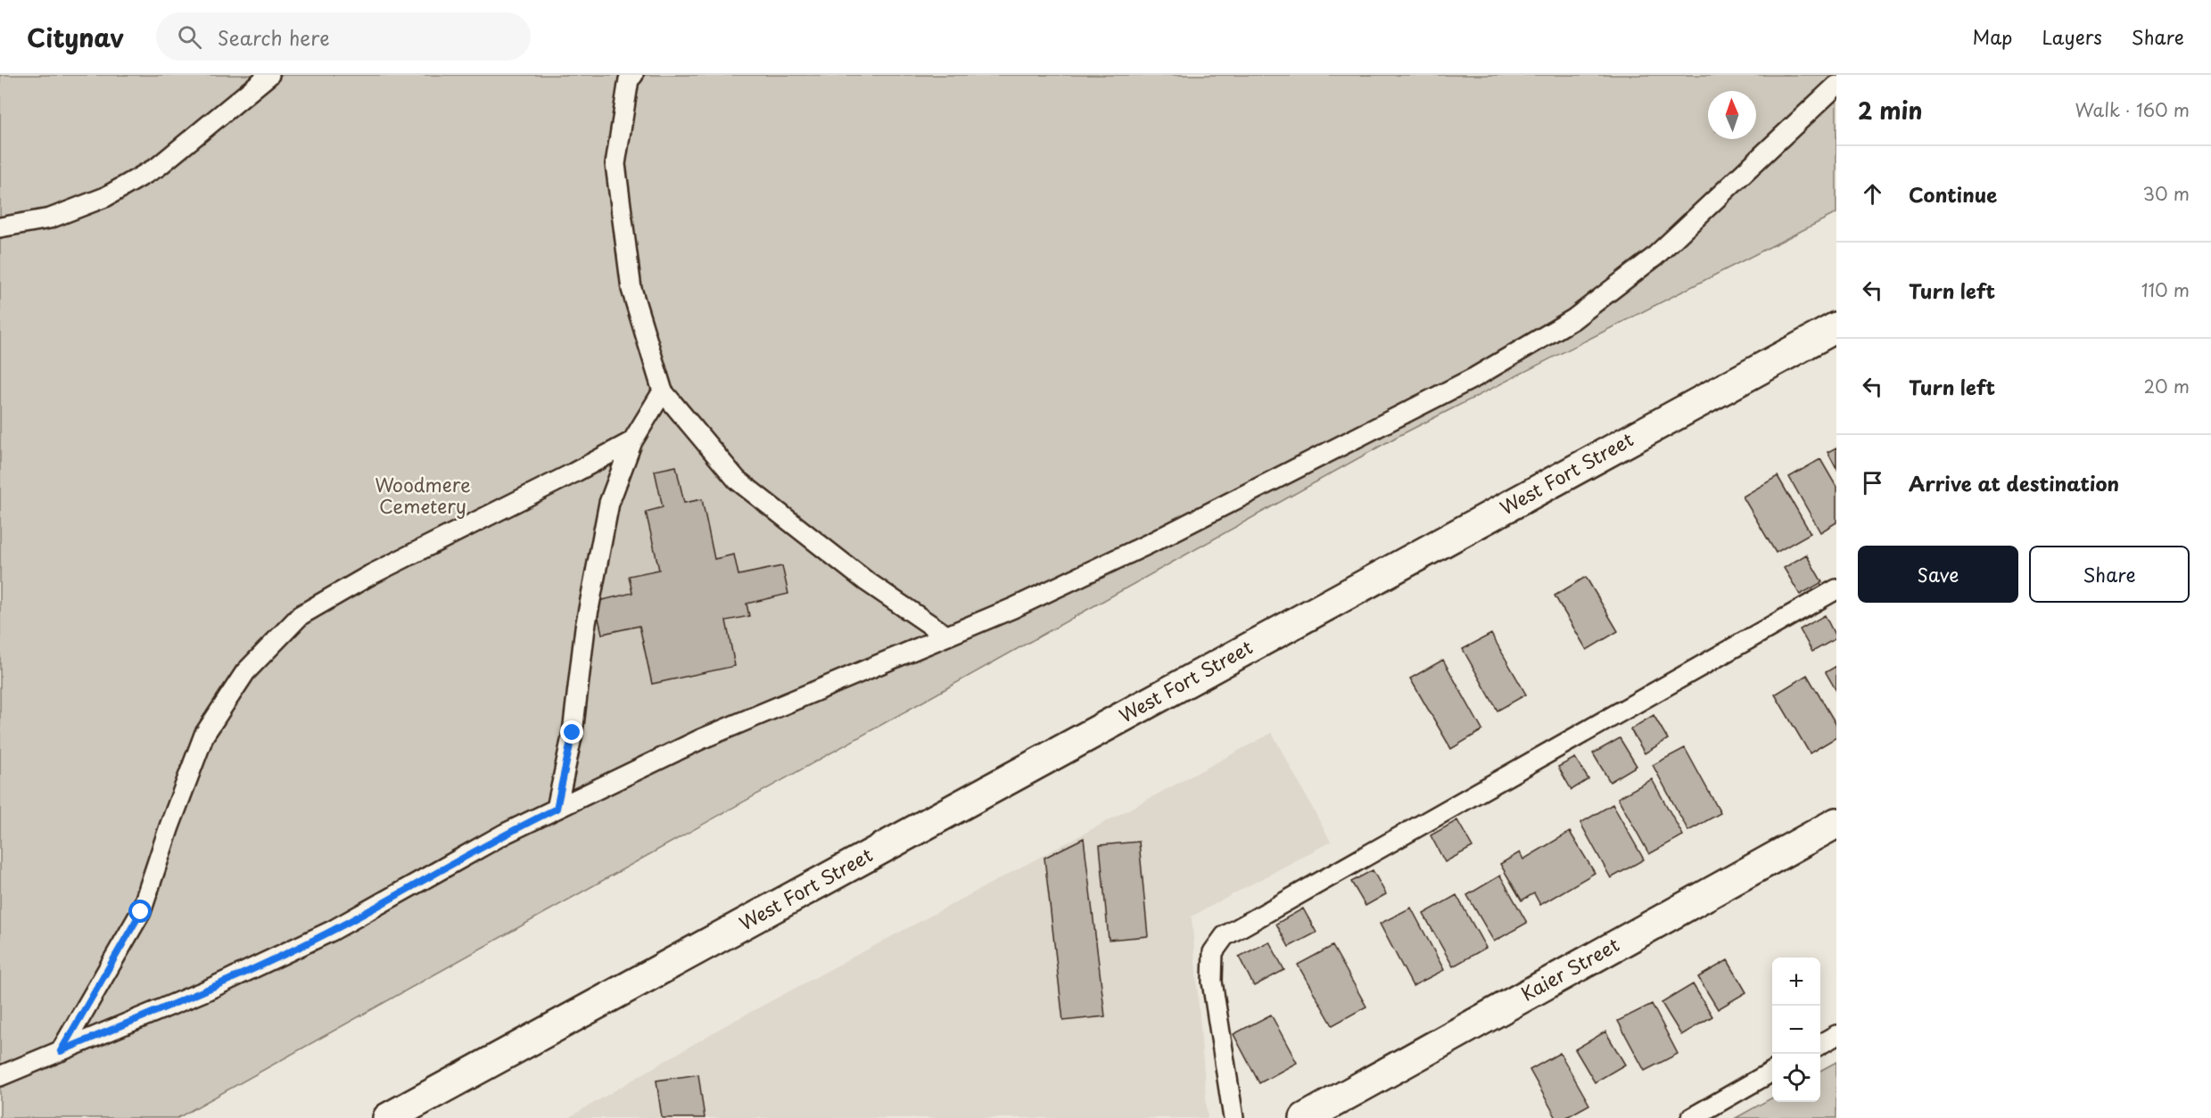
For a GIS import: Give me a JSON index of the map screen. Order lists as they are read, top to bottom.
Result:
{
  "streets": {
    "main road": ["West Fort Street", "Kaier Street"]
  },
  "parks": ["Woodmere Cemetery"],
  "north": "top",
  "page": {
    "header": "Citynav",
    "search": "Search here",
    "nav": ["Map", "Layers", "Share"],
    "heading": ["2 min", "Walk · 160 m"],
    "list": [
      ["Continue", "30 m"],
      ["Turn left", "110 m"],
      ["Turn left", "20 m"],
      "Arrive at destination"
    ],
    "buttons": ["Save", "Share"],
    "map_buttons": ["+", "−"]
  }
}
